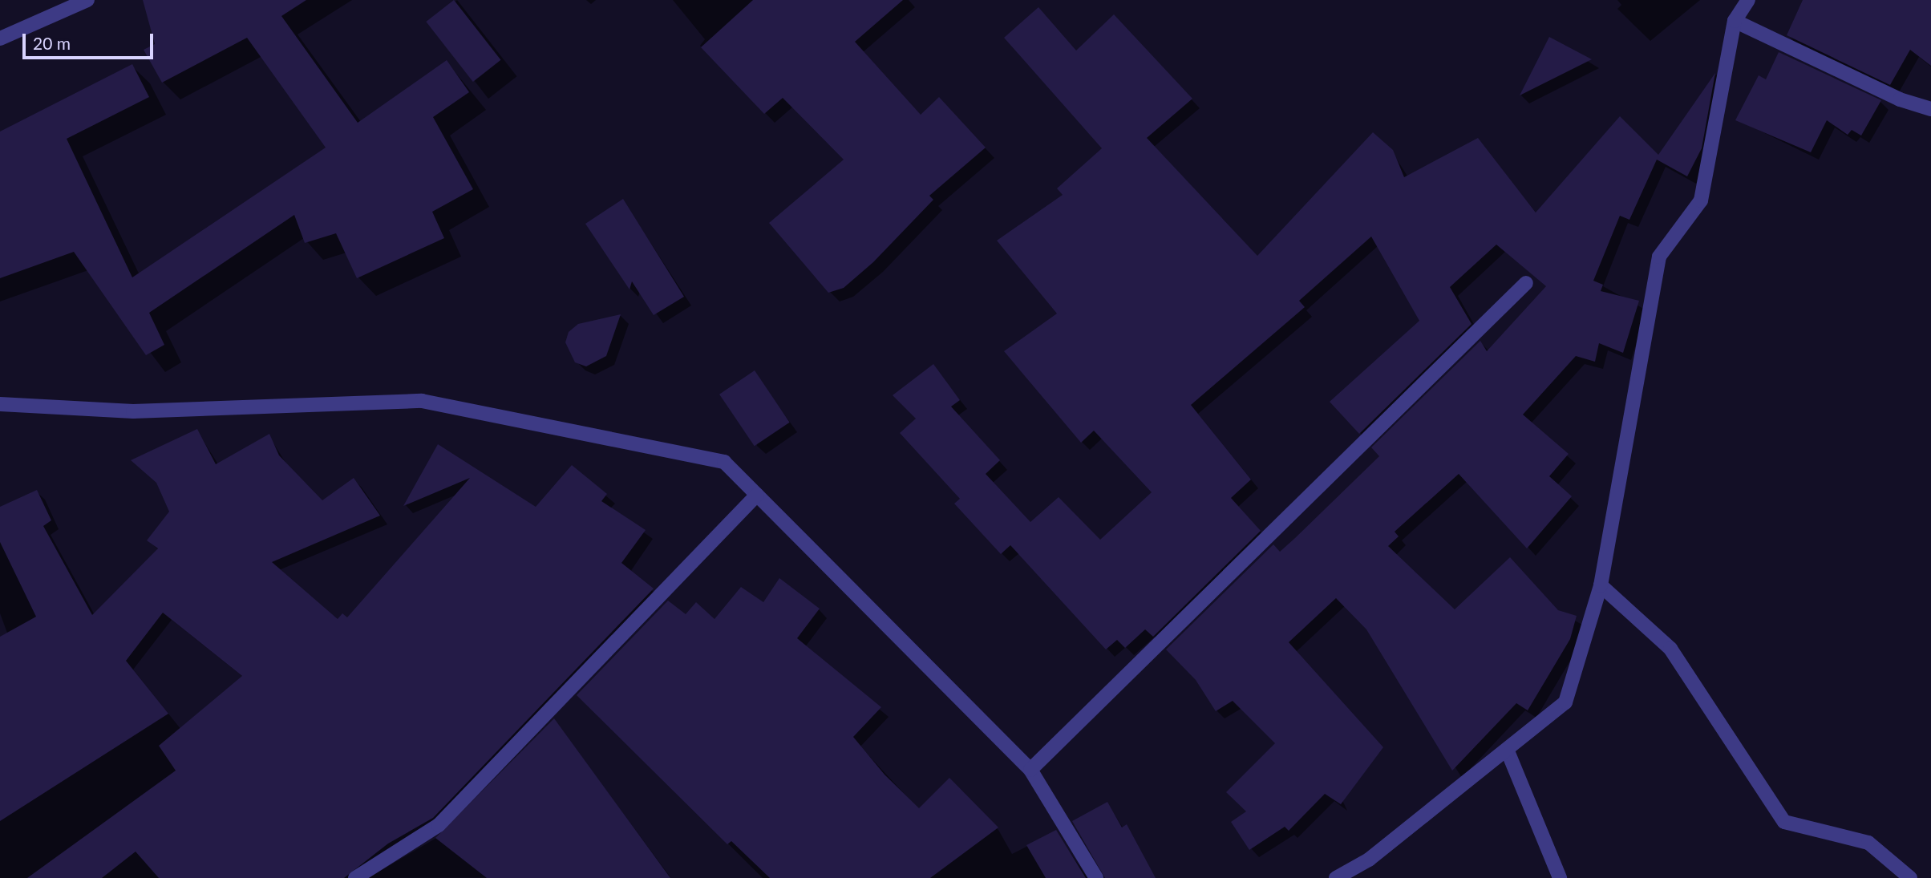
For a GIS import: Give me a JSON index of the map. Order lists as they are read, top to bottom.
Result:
{
  "scale_bar": "20 m"
}
